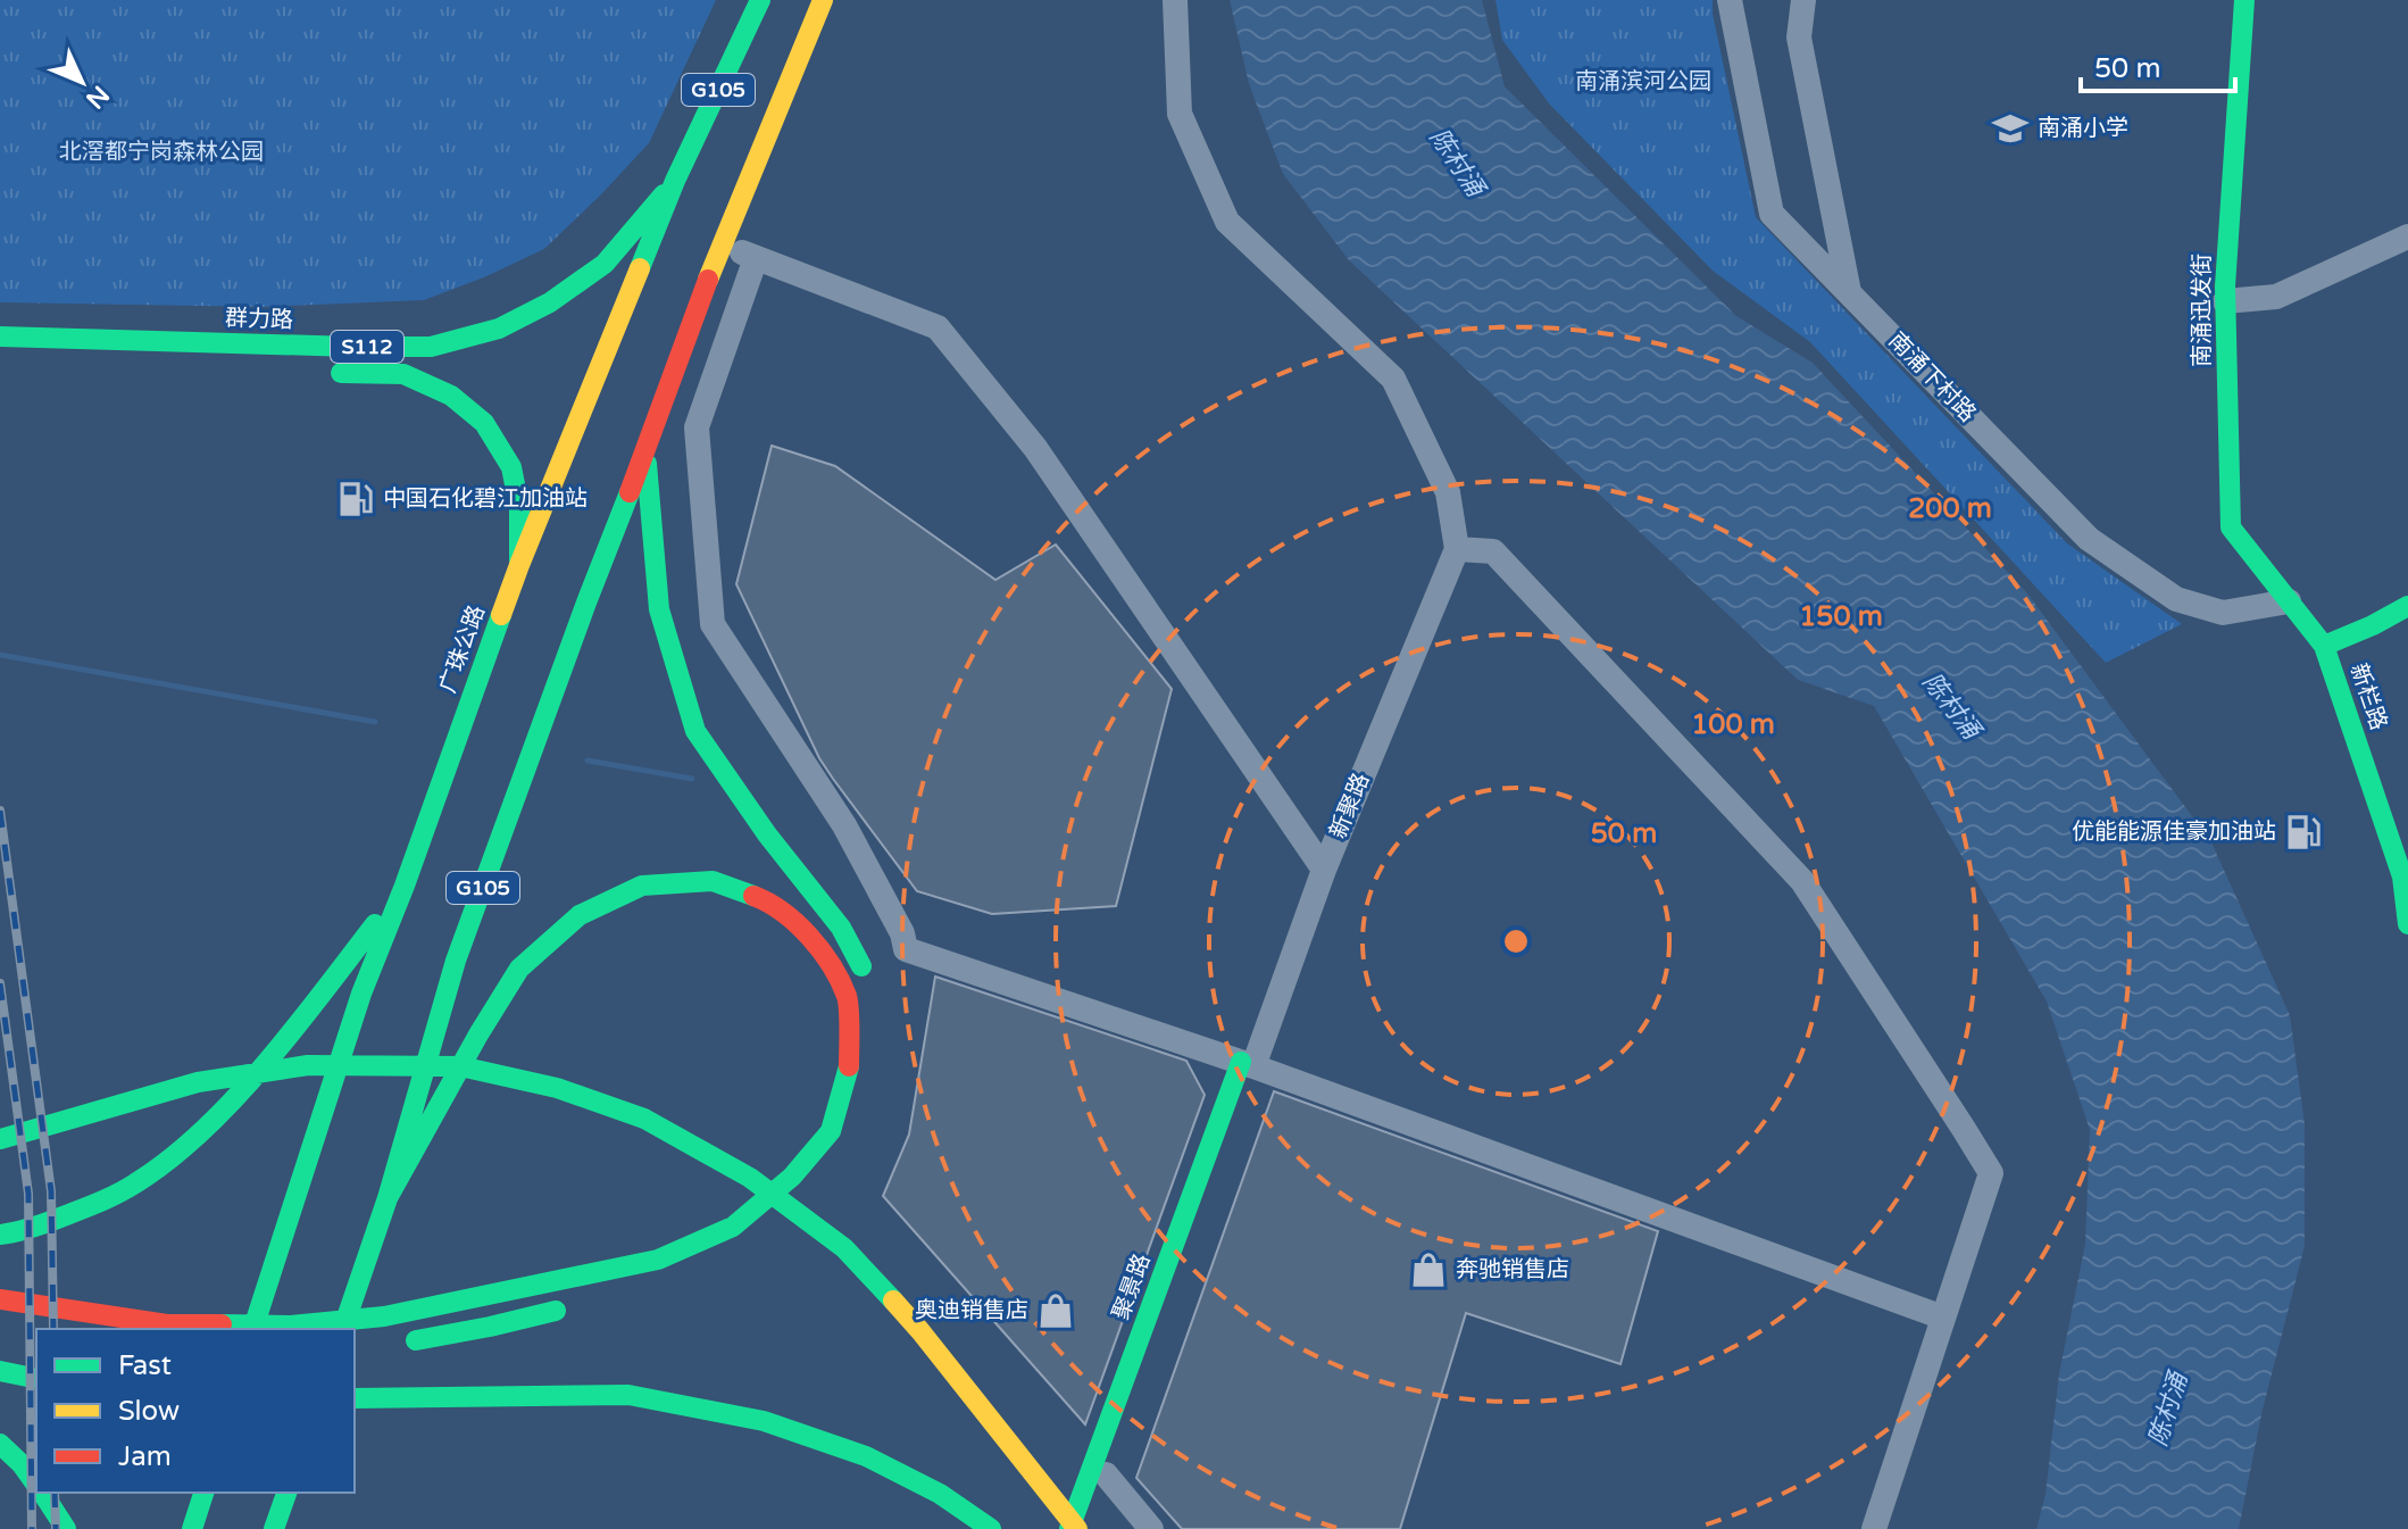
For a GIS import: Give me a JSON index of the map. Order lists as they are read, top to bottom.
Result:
{
  "streets": {
    "main road": [
      "G105",
      "南涌迅发街",
      "群力路",
      "S112",
      "广珠公路",
      "新栏路",
      "聚景路"
    ],
    "street": ["南涌下村路", "新聚路"]
  },
  "crossings": [
    ["南涌迅发街", "南涌下村路"],
    ["南涌迅发街", "新栏路"],
    ["群力路", "广珠公路"],
    ["S112", "广珠公路"],
    ["南涌下村路", "新栏路"],
    ["新聚路", "聚景路"]
  ],
  "water": ["陈村涌"],
  "parks": ["南涌滨河公园", "北滘都宁岗森林公园"],
  "places": {
    "school or university": ["南涌小学"],
    "fuel station": ["中国石化碧江加油站", "优能能源佳豪加油站"],
    "shop": ["奔驰销售店", "奥迪销售店"]
  },
  "legend": ["Fast", "Slow", "Jam"],
  "scale_bar": "50 m",
  "north": "bottom right",
  "rings": [
    "200 m",
    "150 m",
    "100 m",
    "50 m"
  ]
}
